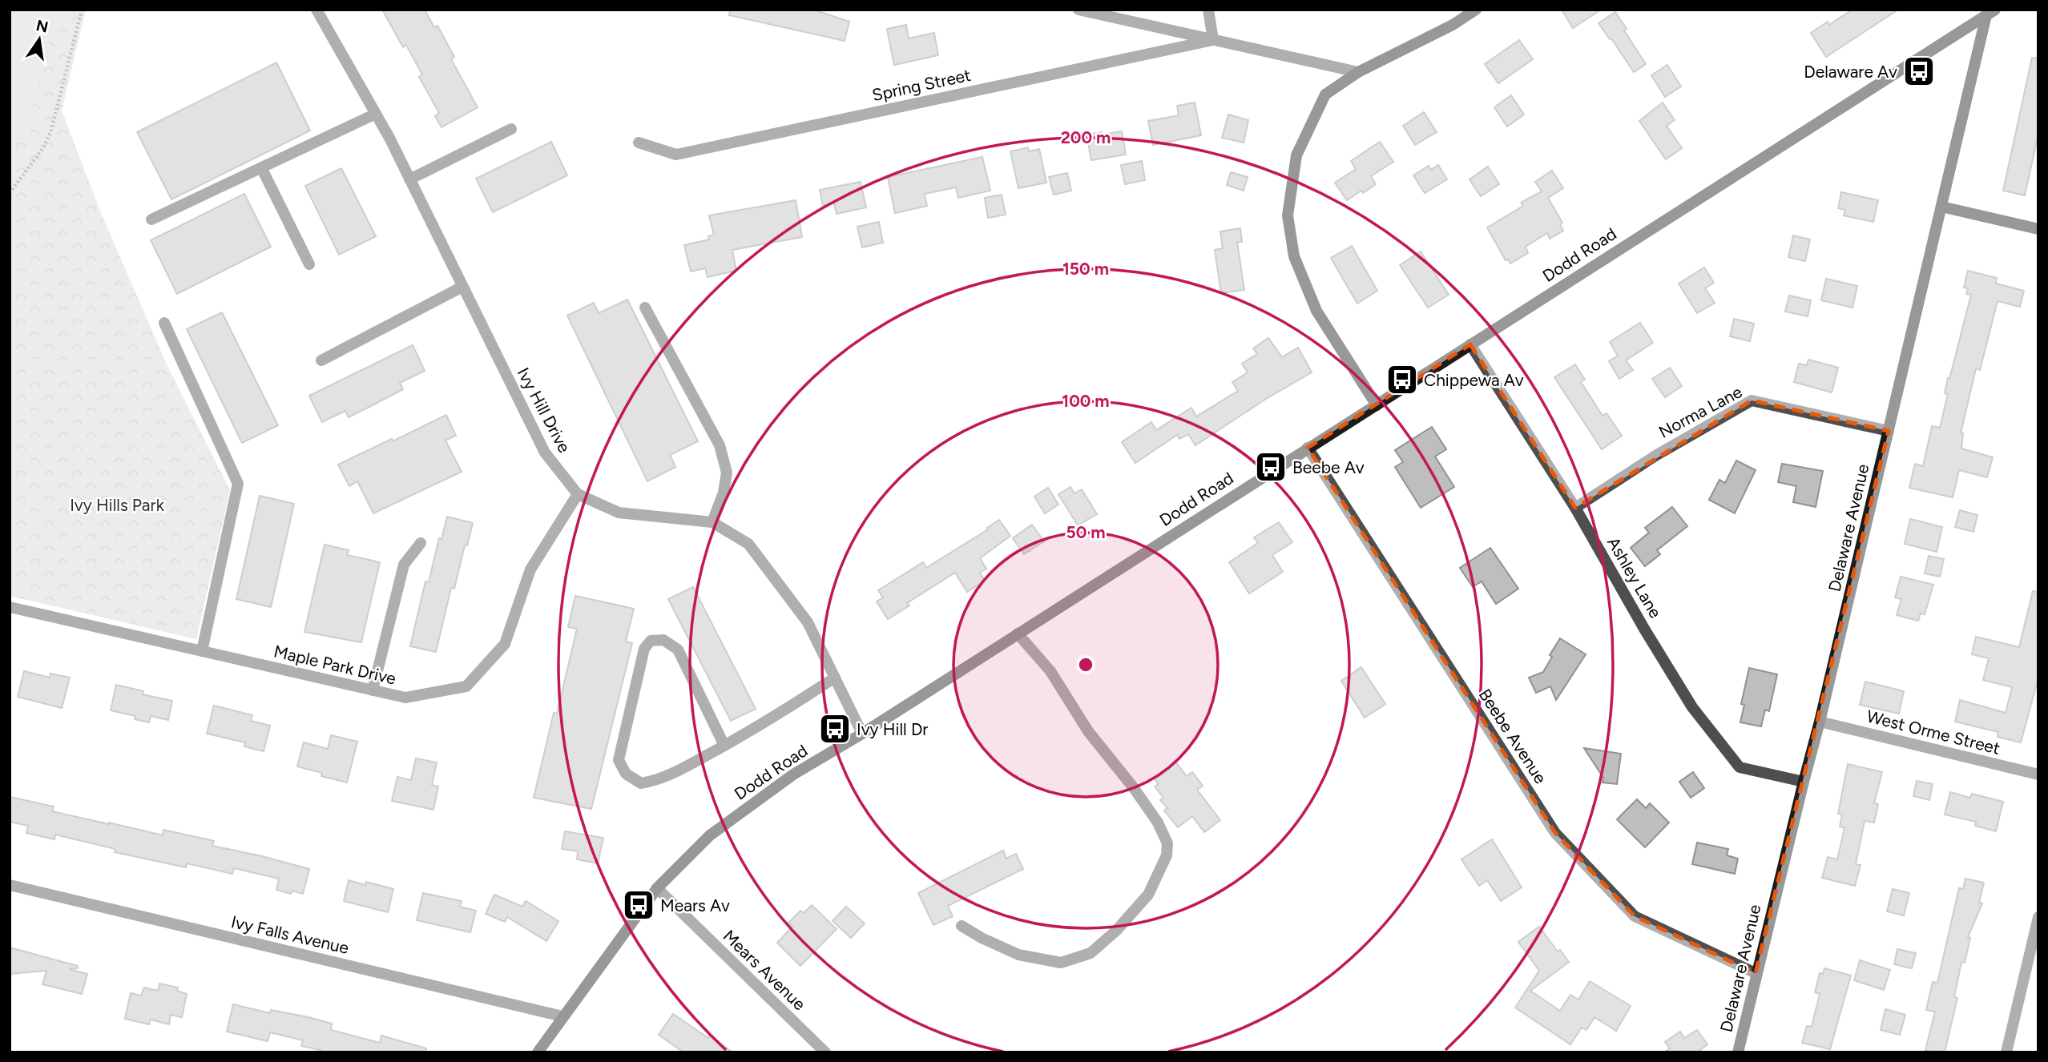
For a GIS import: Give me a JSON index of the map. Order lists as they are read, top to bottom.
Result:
{
  "streets": {
    "main road": ["Dodd Road", "Delaware Avenue"],
    "street": [
      "Spring Street",
      "Ivy Hill Drive",
      "Norma Lane",
      "Ashley Lane",
      "Maple Park Drive",
      "West Orme Street",
      "Beebe Avenue",
      "Ivy Falls Avenue",
      "Mears Avenue"
    ]
  },
  "crossings": [
    ["Dodd Road", "Ivy Hill Drive"],
    ["Dodd Road", "Delaware Avenue"],
    ["Dodd Road", "Ashley Lane"],
    ["Dodd Road", "Beebe Avenue"],
    ["Dodd Road", "Ivy Falls Avenue"],
    ["Dodd Road", "Mears Avenue"],
    ["Ivy Hill Drive", "Maple Park Drive"],
    ["Norma Lane", "Delaware Avenue"],
    ["Norma Lane", "Ashley Lane"],
    ["Delaware Avenue", "Ashley Lane"],
    ["Delaware Avenue", "West Orme Street"],
    ["Delaware Avenue", "Beebe Avenue"]
  ],
  "parks": ["Ivy Hills Park"],
  "places": {
    "bus stop": [
      "Delaware Av",
      "Chippewa Av",
      "Beebe Av",
      "Ivy Hill Dr",
      "Mears Av"
    ]
  },
  "north": "top",
  "rings": [
    "200 m",
    "150 m",
    "100 m",
    "50 m"
  ]
}
